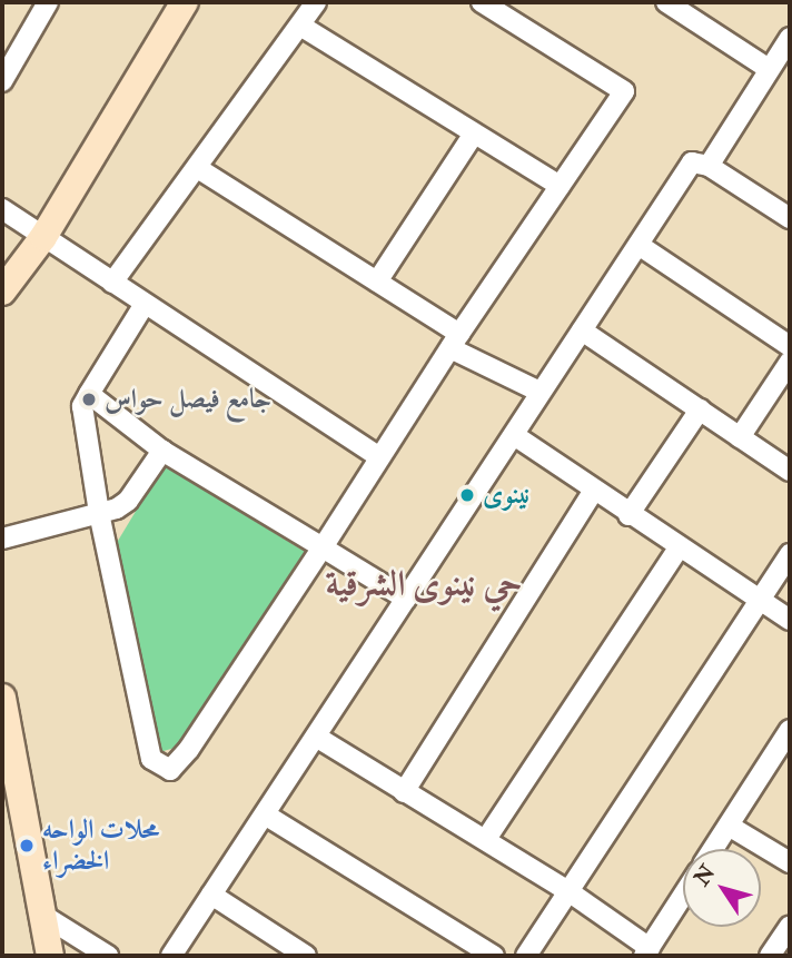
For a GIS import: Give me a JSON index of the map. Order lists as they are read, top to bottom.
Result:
{
  "districts": ["حي نينوى الشرقية"],
  "places": ["جامع فيصل حواس", "نينوى", "محلات الواحه الخضراء"],
  "north": "top left"
}
